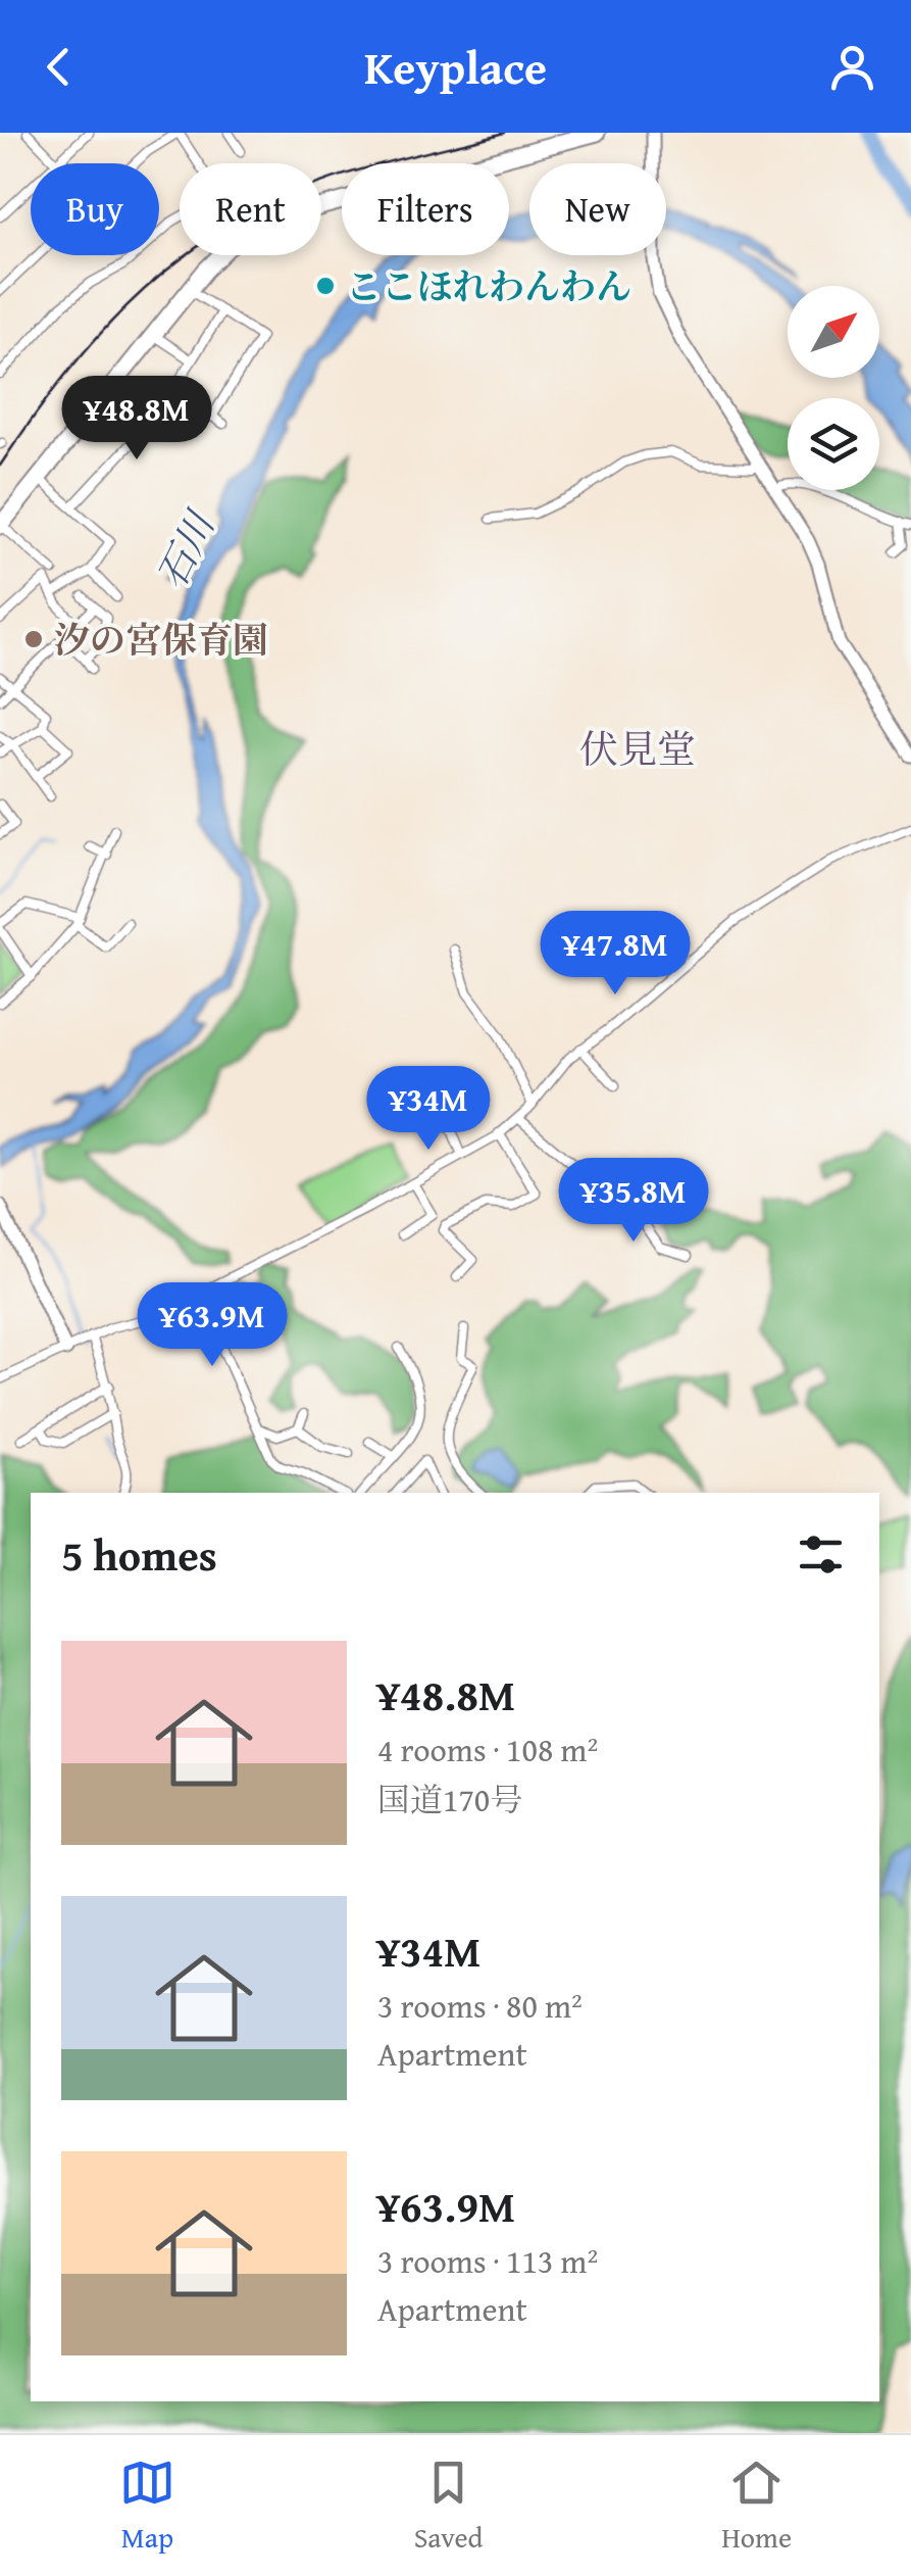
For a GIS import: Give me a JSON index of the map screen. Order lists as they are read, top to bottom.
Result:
{
  "districts": ["伏見堂"],
  "water": ["石川"],
  "places": ["ここほれわんわん", "汐の宮保育園"],
  "north": "top right",
  "page": {
    "header": "Keyplace",
    "chip": [
      "Buy",
      "Rent",
      "Filters",
      "New"
    ],
    "price": [
      "¥48.8M",
      "¥47.8M",
      "¥34M",
      "¥35.8M",
      "¥63.9M"
    ],
    "heading": "5 homes",
    "list": [
      {
        "name": "¥48.8M",
        "note": "4 rooms · 108 m² · 国道170号"
      },
      {
        "name": "¥34M",
        "note": "3 rooms · 80 m² · Apartment"
      },
      {
        "name": "¥63.9M",
        "note": "3 rooms · 113 m² · Apartment"
      }
    ],
    "tabs": ["Map", "Saved", "Home"]
  }
}
